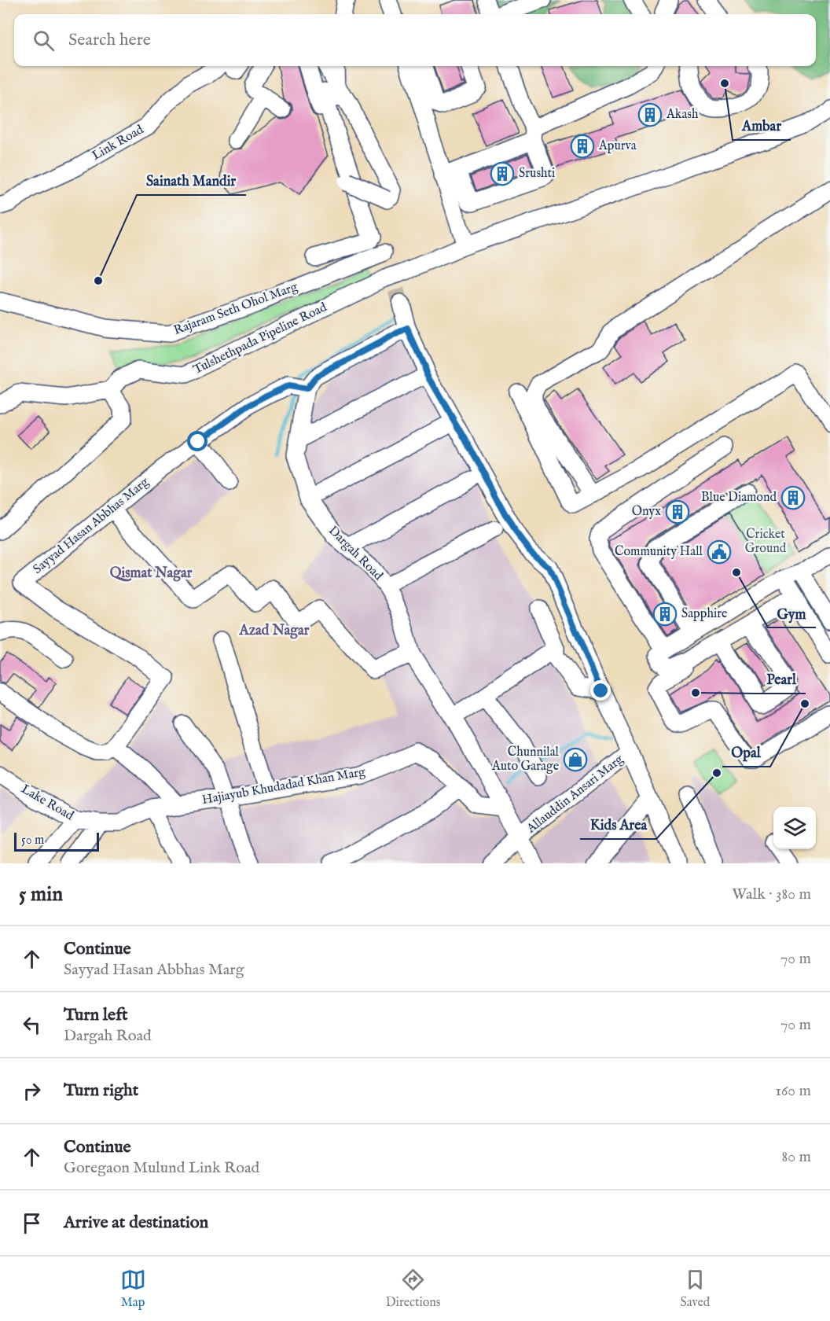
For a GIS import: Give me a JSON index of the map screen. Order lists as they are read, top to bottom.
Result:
{
  "streets": {
    "street": [
      "Link Road",
      "Rajaram Seth Ohol Marg",
      "Tulshethpada Pipeline Road",
      "Sayyad Hasan Abbhas Marg",
      "Dargah Road",
      "Hajiayub Khudadad Khan Marg",
      "Allauddin Ansari Marg",
      "Lake Road"
    ]
  },
  "crossings": [
    ["Rajaram Seth Ohol Marg", "Tulshethpada Pipeline Road"],
    ["Sayyad Hasan Abbhas Marg", "Dargah Road"],
    ["Dargah Road", "Hajiayub Khudadad Khan Marg"],
    ["Dargah Road", "Allauddin Ansari Marg"],
    ["Hajiayub Khudadad Khan Marg", "Lake Road"]
  ],
  "districts": ["Qismat Nagar", "Azad Nagar"],
  "parks": ["Cricket Ground"],
  "places": {
    "other": [
      "Ambar",
      "Sainath Mandir",
      "Gym",
      "Pearl",
      "Opal",
      "Kids Area"
    ],
    "building": [
      "Akash",
      "Apurva",
      "Srushti",
      "Blue Diamond",
      "Onyx",
      "Sapphire"
    ],
    "public building": ["Community Hall"],
    "shop": ["Chunnilal Auto Garage"]
  },
  "scale_bar": "50 m",
  "page": {
    "search": "Search here",
    "scale": "50 m",
    "heading": ["5 min", "Walk · 380 m"],
    "list": [
      ["Continue", "Sayyad Hasan Abbhas Marg", "70 m"],
      ["Turn left", "Dargah Road", "70 m"],
      ["Turn right", "160 m"],
      ["Continue", "Goregaon Mulund Link Road", "80 m"],
      "Arrive at destination"
    ],
    "nav": ["Map", "Directions", "Saved"]
  }
}
